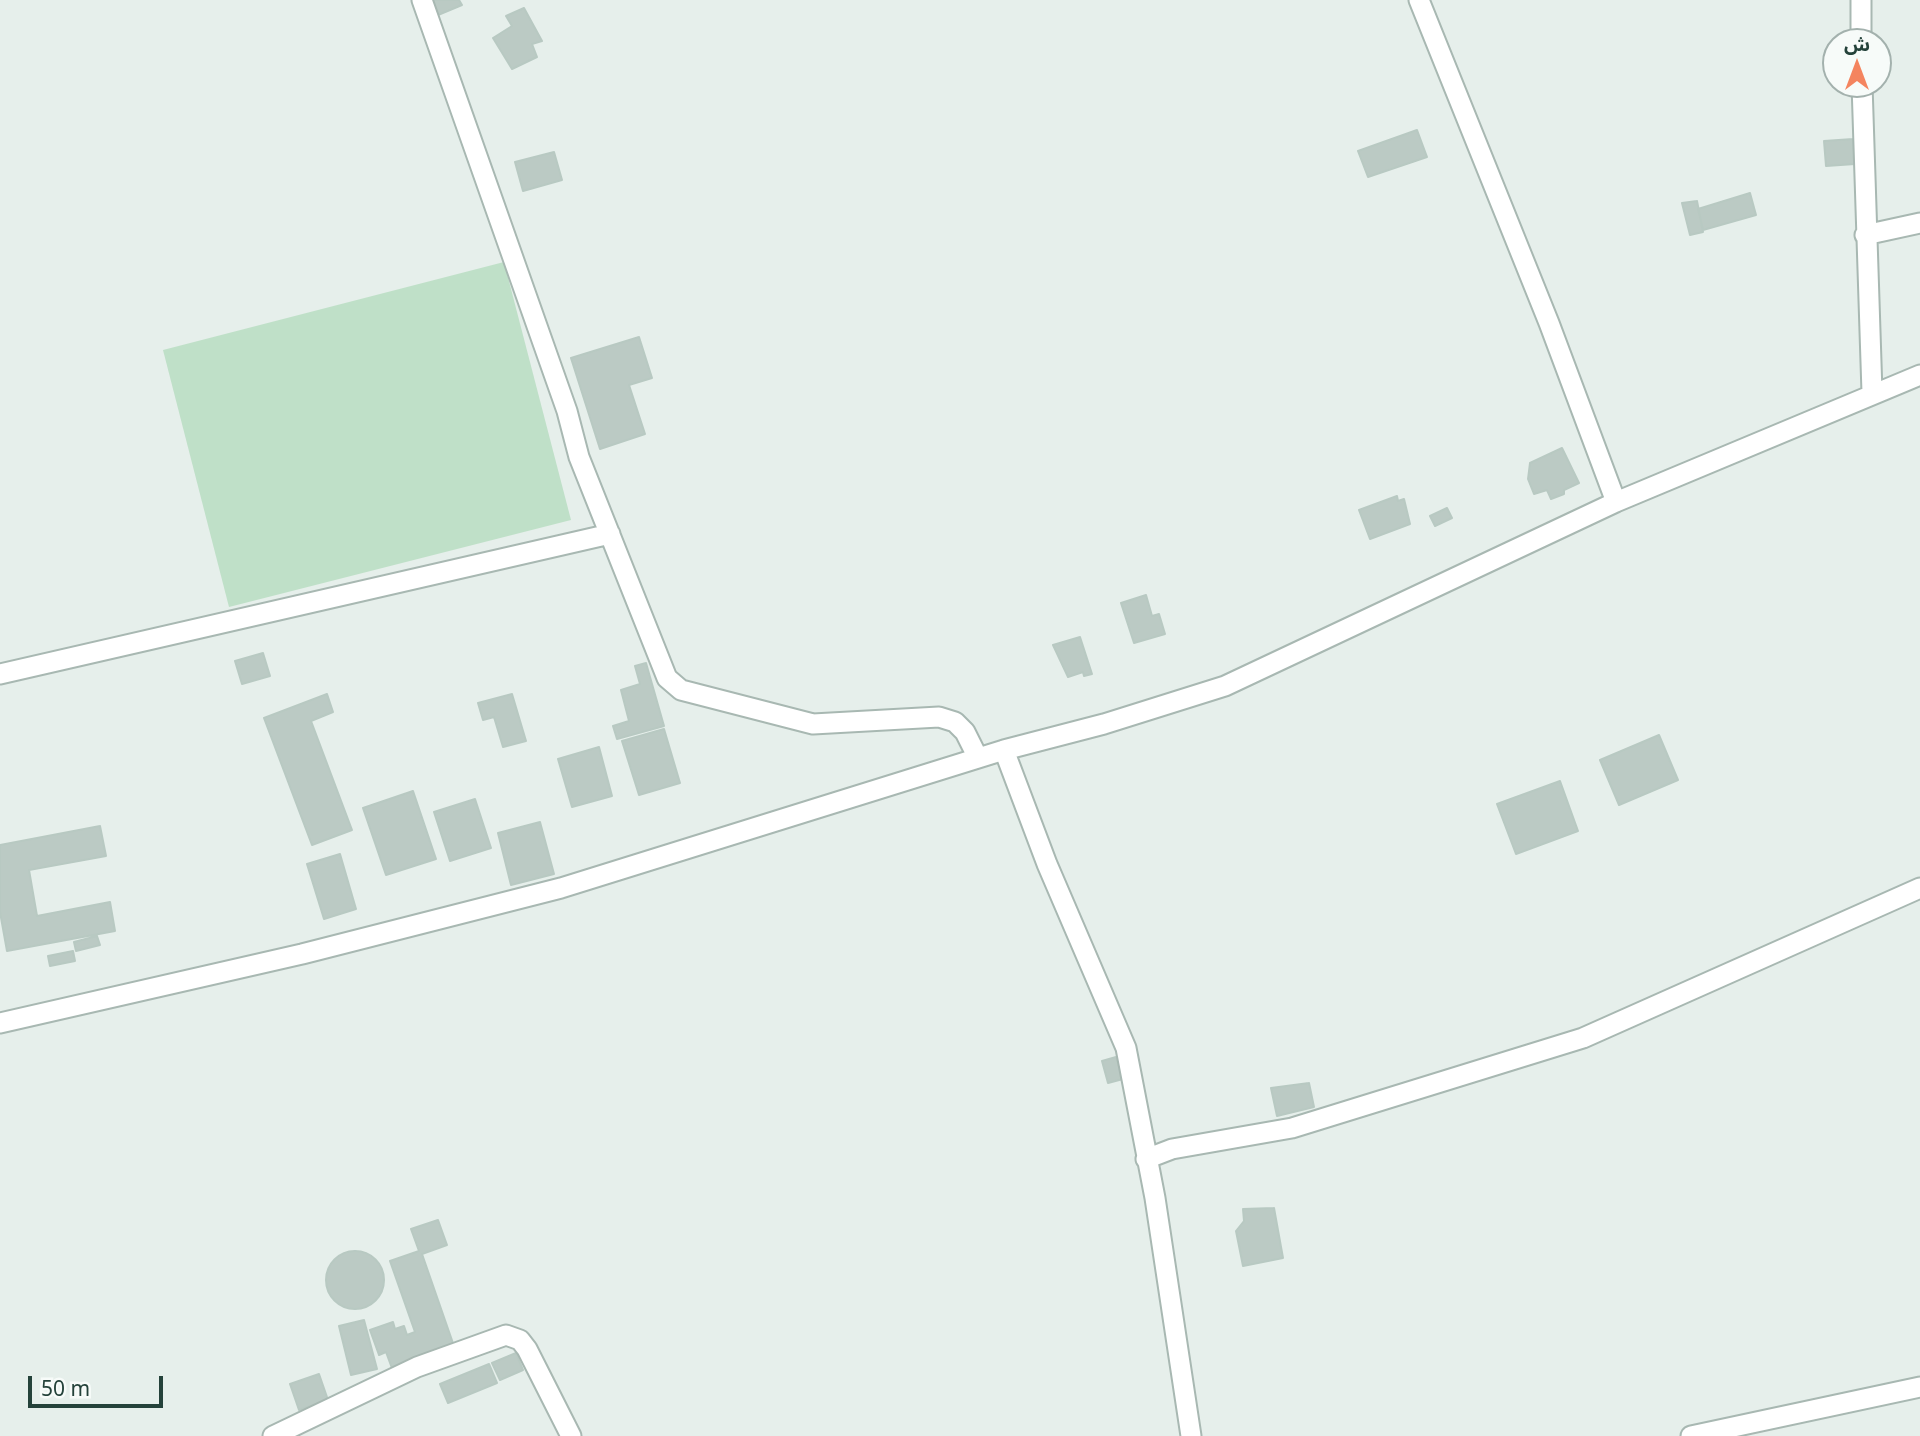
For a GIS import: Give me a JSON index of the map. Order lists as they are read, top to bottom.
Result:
{
  "scale_bar": "50 m",
  "north": "top"
}
